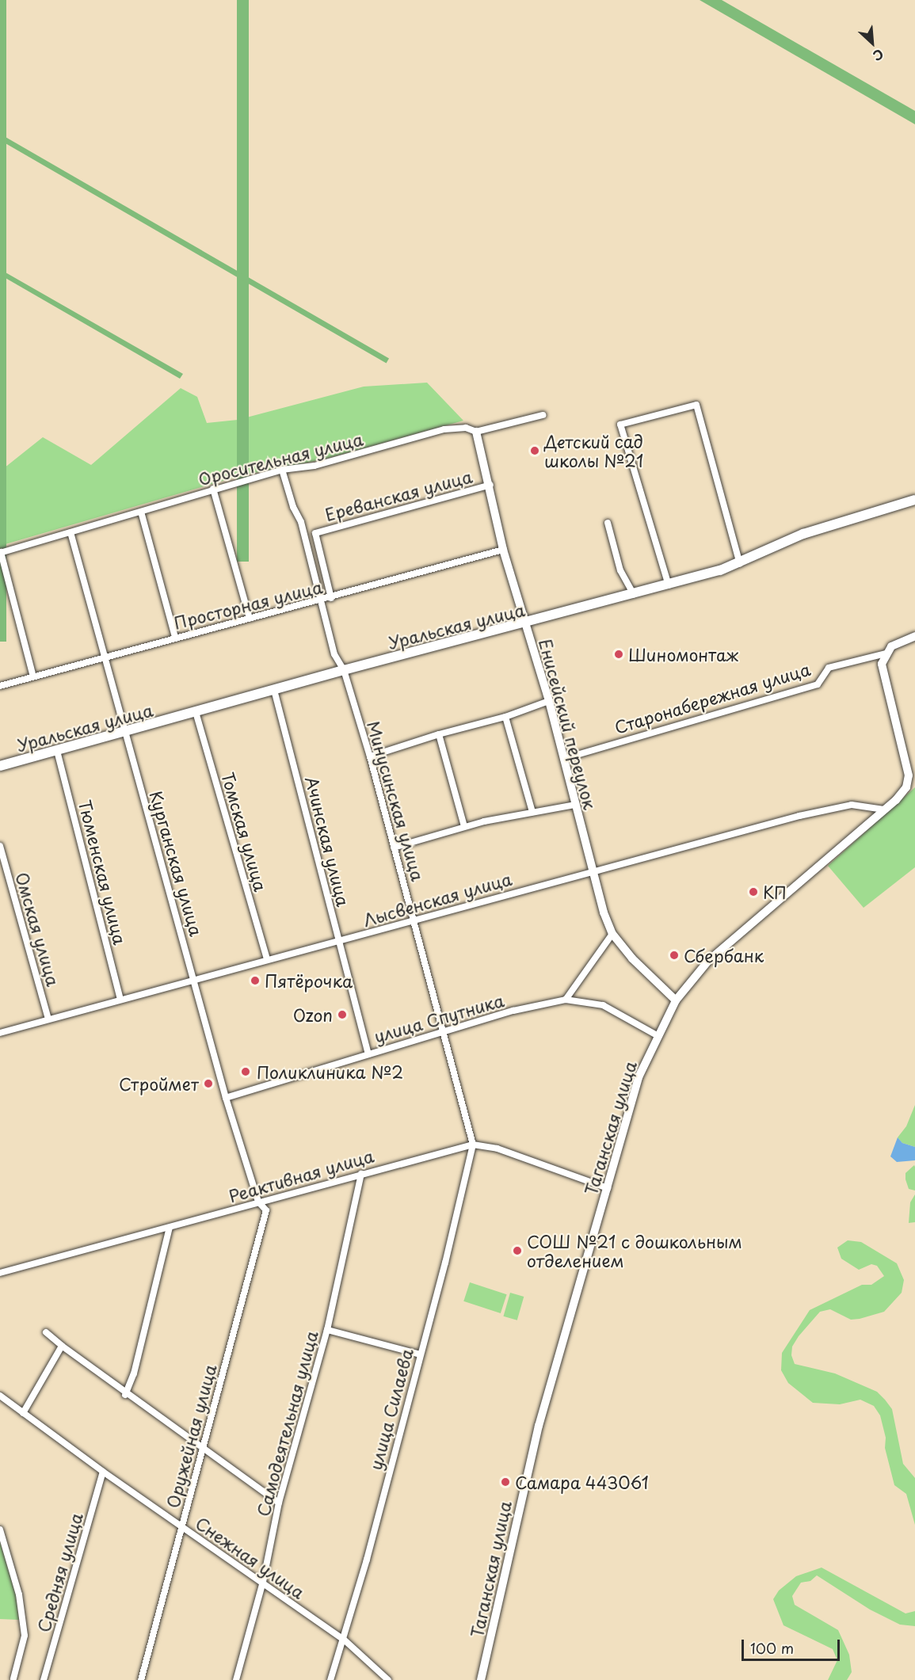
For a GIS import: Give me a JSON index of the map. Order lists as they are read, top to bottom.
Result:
{
  "streets": {
    "main road": [
      "Уральская улица",
      "Старонабережная улица",
      "Енисейский переулок",
      "Таганская улица"
    ],
    "street": [
      "Оросительная улица",
      "Ереванская улица",
      "Просторная улица",
      "Минусинская улица",
      "Томская улица",
      "Ачинская улица",
      "Курганская улица",
      "Тюменская улица",
      "Лысвенская улица",
      "Омская улица",
      "улица Спутника",
      "Реактивная улица",
      "улица Силаева",
      "Самодеятельная улица",
      "Оружейная улица",
      "Снежная улица",
      "Средняя улица"
    ]
  },
  "crossings": [
    ["Оросительная улица", "Енисейский переулок"],
    ["Оросительная улица", "Минусинская улица"],
    ["Оросительная улица", "Курганская улица"],
    ["Ереванская улица", "Просторная улица"],
    ["Ереванская улица", "Енисейский переулок"],
    ["Просторная улица", "Енисейский переулок"],
    ["Просторная улица", "Минусинская улица"],
    ["Просторная улица", "Курганская улица"],
    ["Уральская улица", "Енисейский переулок"],
    ["Уральская улица", "Минусинская улица"],
    ["Уральская улица", "Томская улица"],
    ["Уральская улица", "Ачинская улица"],
    ["Уральская улица", "Курганская улица"],
    ["Уральская улица", "Тюменская улица"],
    ["Старонабережная улица", "Енисейский переулок"],
    ["Старонабережная улица", "Таганская улица"],
    ["Енисейский переулок", "Лысвенская улица"],
    ["Енисейский переулок", "Таганская улица"],
    ["Минусинская улица", "Лысвенская улица"],
    ["Минусинская улица", "улица Спутника"],
    ["Минусинская улица", "Реактивная улица"],
    ["Минусинская улица", "улица Силаева"],
    ["Томская улица", "Лысвенская улица"],
    ["Ачинская улица", "Лысвенская улица"],
    ["Ачинская улица", "улица Спутника"],
    ["Курганская улица", "Лысвенская улица"],
    ["Курганская улица", "улица Спутника"],
    ["Курганская улица", "Реактивная улица"],
    ["Курганская улица", "Оружейная улица"],
    ["Тюменская улица", "Лысвенская улица"],
    ["Лысвенская улица", "Омская улица"],
    ["Лысвенская улица", "Таганская улица"],
    ["улица Спутника", "Таганская улица"],
    ["Таганская улица", "Реактивная улица"],
    ["Реактивная улица", "улица Силаева"],
    ["Реактивная улица", "Самодеятельная улица"],
    ["Реактивная улица", "Оружейная улица"],
    ["улица Силаева", "Снежная улица"],
    ["Самодеятельная улица", "Снежная улица"],
    ["Оружейная улица", "Снежная улица"],
    ["Снежная улица", "Средняя улица"]
  ],
  "places": [
    "Детский сад школы №21",
    "Шиномонтаж",
    "КП",
    "Сбербанк",
    "Пятёрочка",
    "Ozon",
    "Поликлиника №2",
    "Строймет",
    "СОШ №21 с дошкольным отделением",
    "Самара 443061"
  ],
  "scale_bar": "100 m",
  "north": "bottom right"
}
